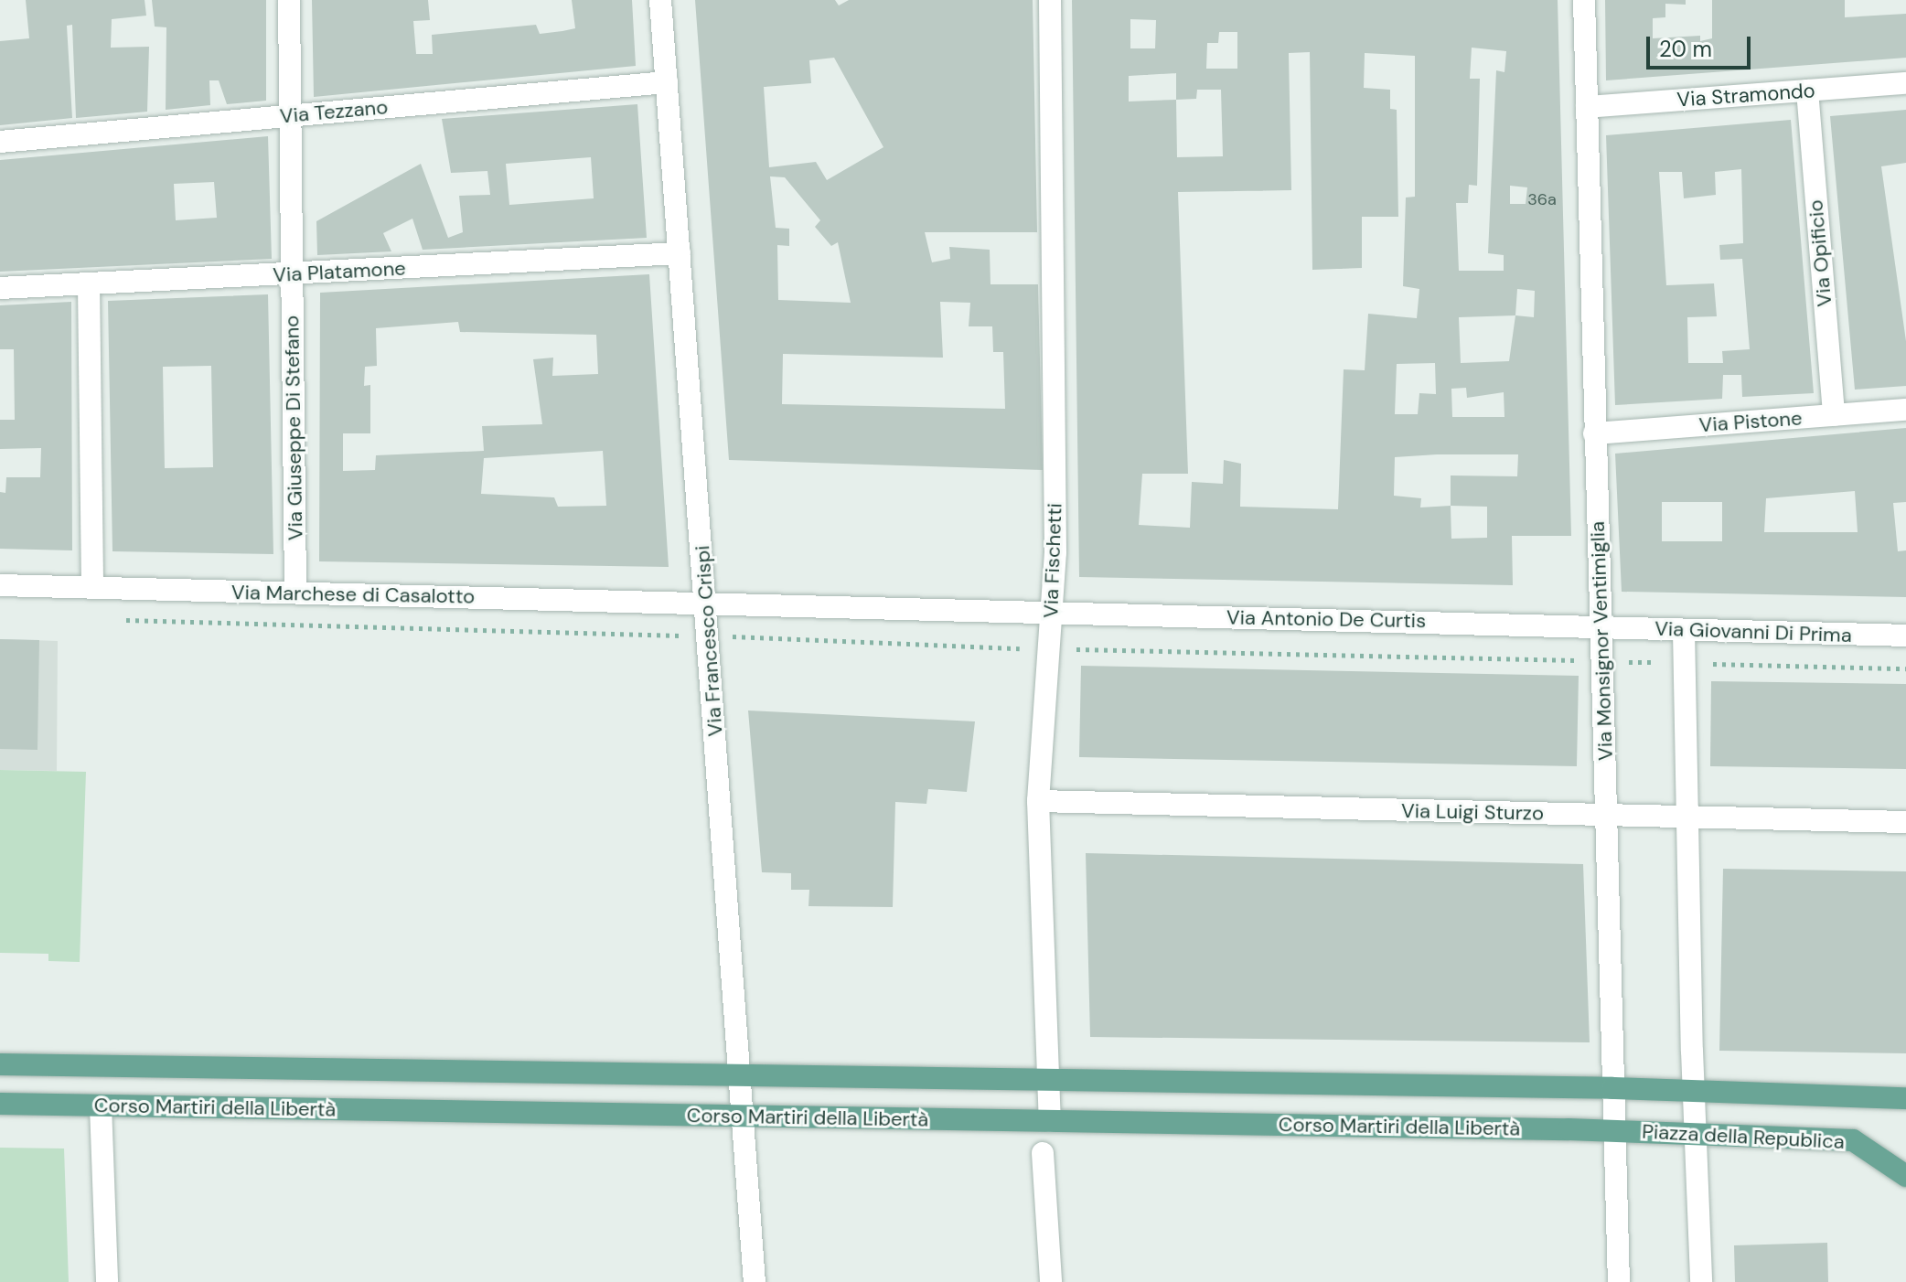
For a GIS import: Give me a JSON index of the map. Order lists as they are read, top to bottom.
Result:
{
  "streets": {
    "main road": ["Corso Martiri della Libertà", "Piazza della Republica"],
    "street": [
      "Via Stramondo",
      "Via Tezzano",
      "Via Opificio",
      "Via Platamone",
      "Via Pistone",
      "Via Giuseppe Di Stefano",
      "Via Fischetti",
      "Via Marchese di Casalotto",
      "Via Antonio De Curtis",
      "Via Giovanni Di Prima",
      "Via Francesco Crispi",
      "Via Monsignor Ventimiglia",
      "Via Luigi Sturzo"
    ]
  },
  "crossings": [
    ["Via Stramondo", "Via Opificio"],
    ["Via Stramondo", "Via Monsignor Ventimiglia"],
    ["Via Tezzano", "Via Giuseppe Di Stefano"],
    ["Via Tezzano", "Via Francesco Crispi"],
    ["Via Opificio", "Via Pistone"],
    ["Via Platamone", "Via Giuseppe Di Stefano"],
    ["Via Platamone", "Via Francesco Crispi"],
    ["Via Pistone", "Via Monsignor Ventimiglia"],
    ["Via Giuseppe Di Stefano", "Via Marchese di Casalotto"],
    ["Via Fischetti", "Via Marchese di Casalotto"],
    ["Via Fischetti", "Via Antonio De Curtis"],
    ["Via Fischetti", "Via Luigi Sturzo"],
    ["Via Fischetti", "Corso Martiri della Libertà"],
    ["Via Marchese di Casalotto", "Via Antonio De Curtis"],
    ["Via Marchese di Casalotto", "Via Francesco Crispi"],
    ["Via Antonio De Curtis", "Via Giovanni Di Prima"],
    ["Via Antonio De Curtis", "Via Monsignor Ventimiglia"],
    ["Via Giovanni Di Prima", "Via Monsignor Ventimiglia"],
    ["Via Francesco Crispi", "Corso Martiri della Libertà"],
    ["Via Monsignor Ventimiglia", "Via Luigi Sturzo"],
    ["Via Monsignor Ventimiglia", "Corso Martiri della Libertà"],
    ["Via Monsignor Ventimiglia", "Piazza della Republica"],
    ["Corso Martiri della Libertà", "Piazza della Republica"]
  ],
  "house_numbers": ["36a"],
  "scale_bar": "20 m"
}
